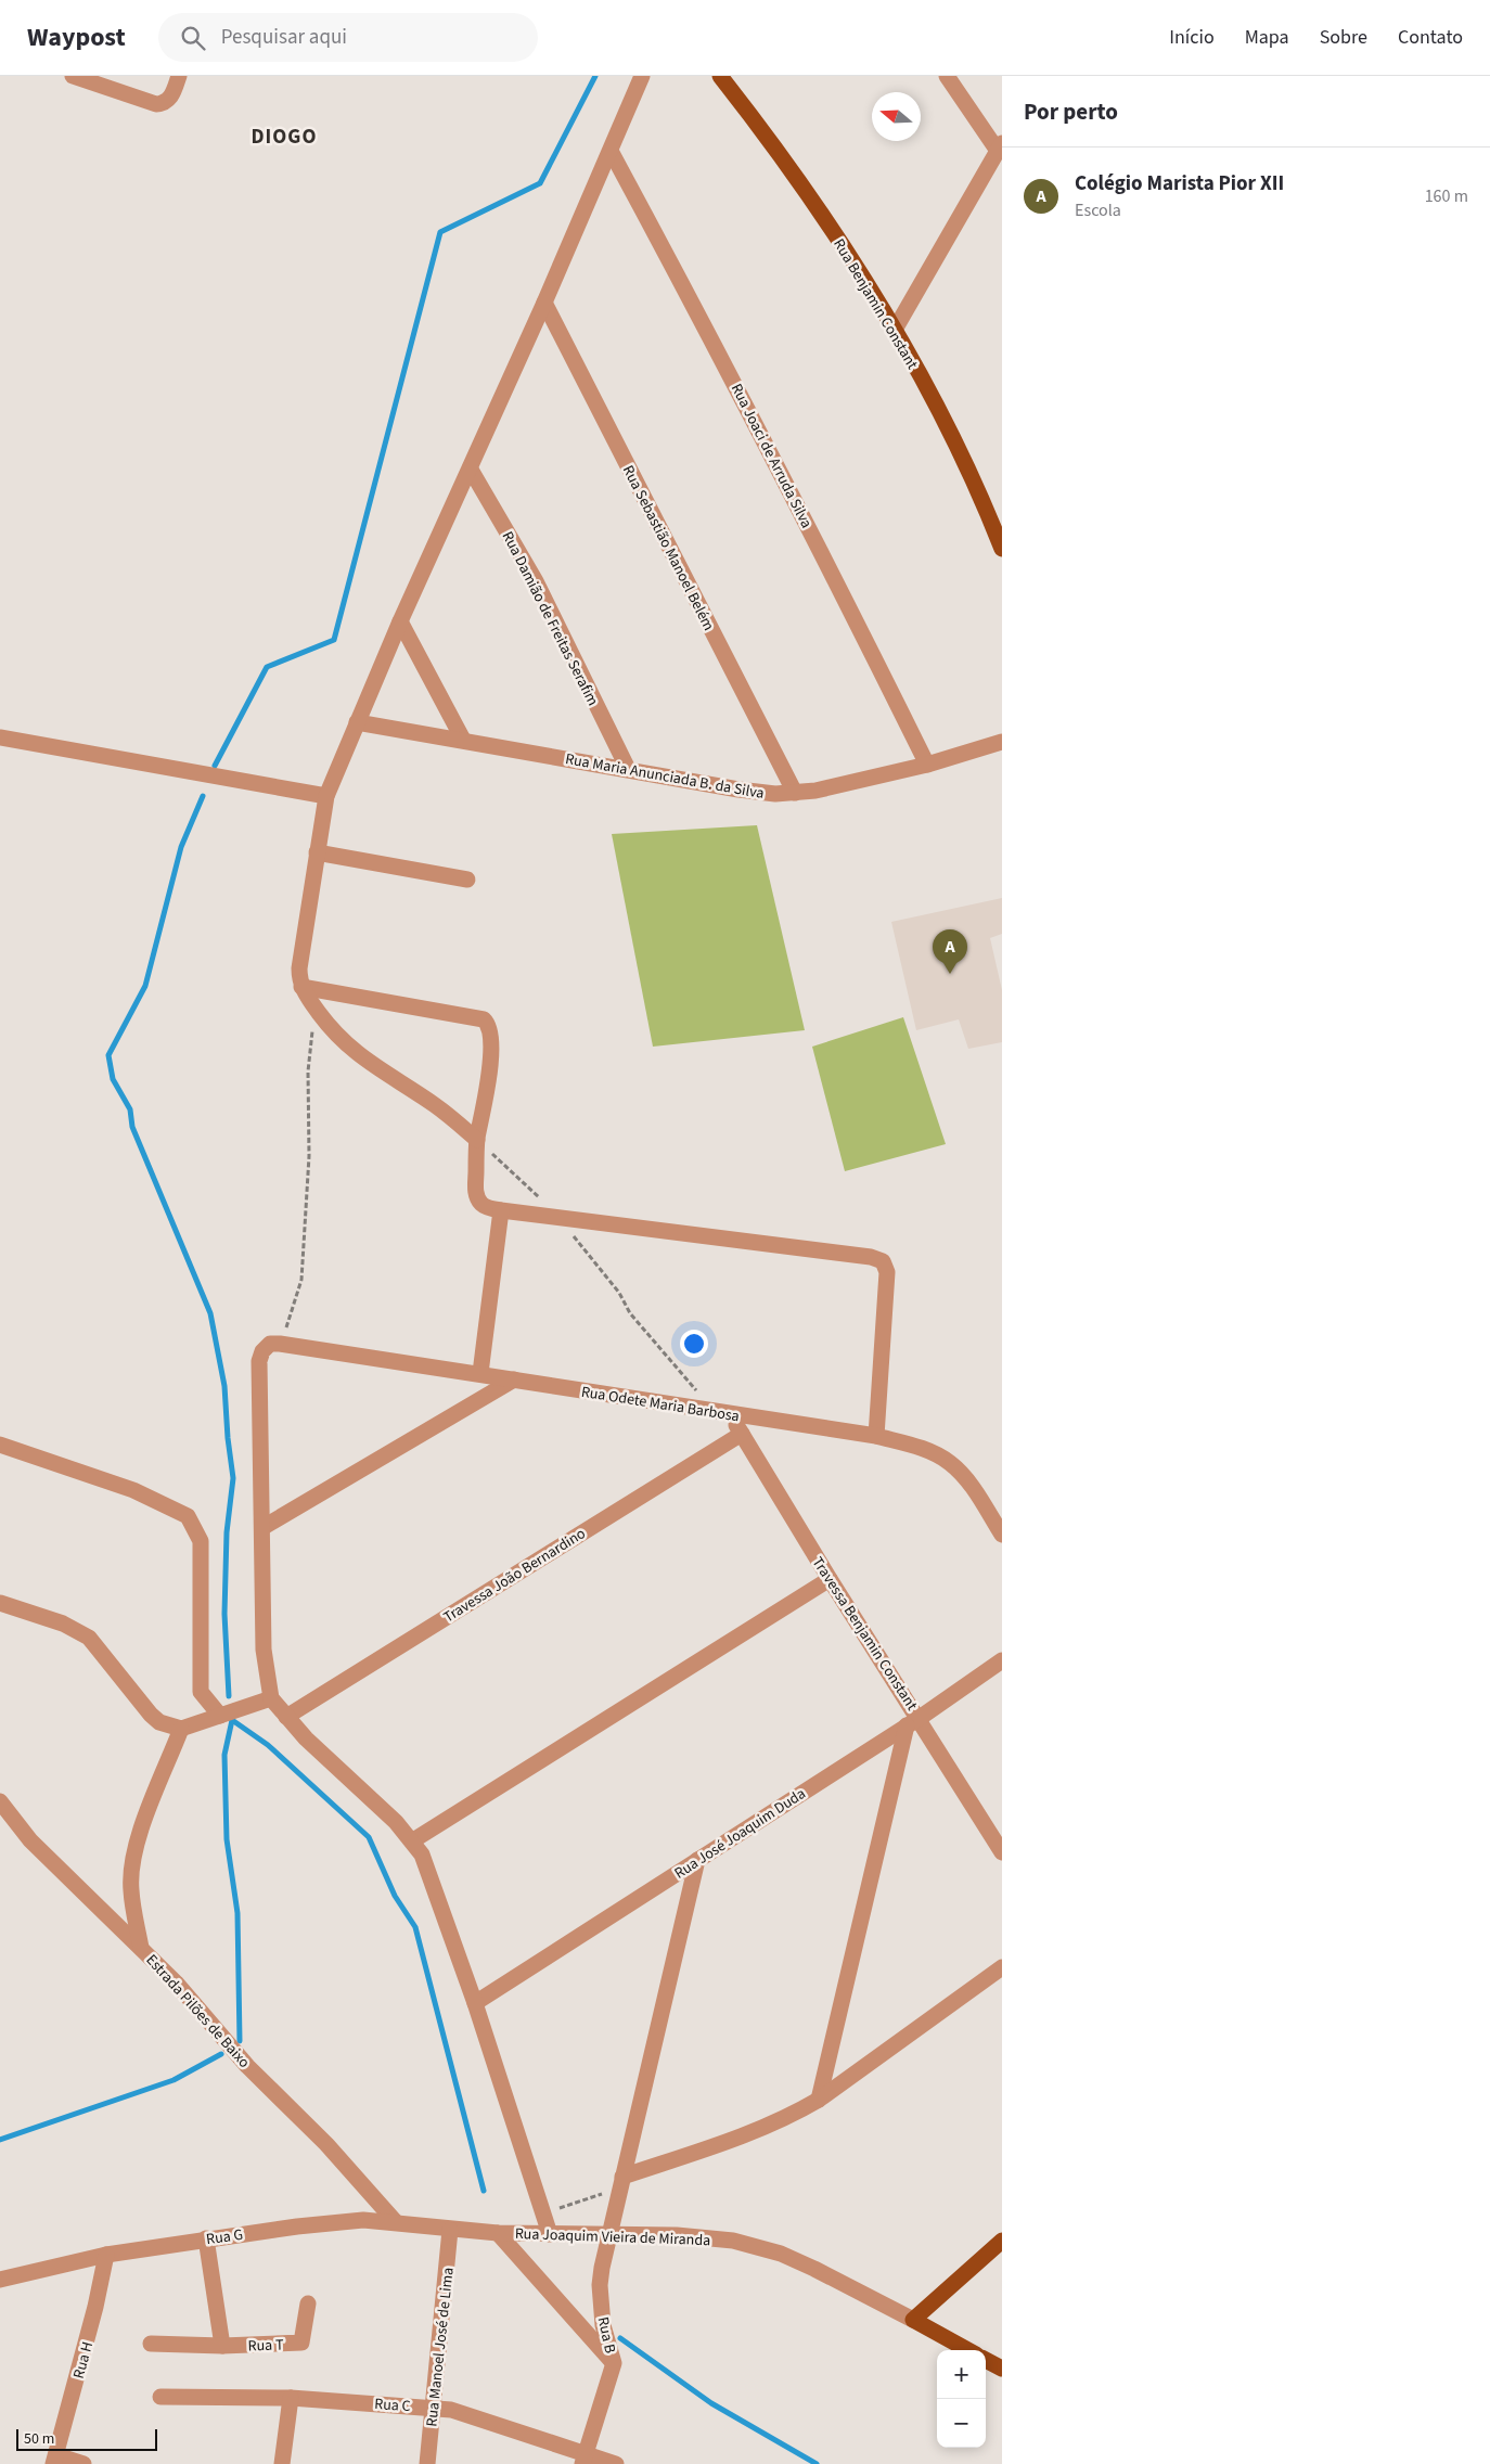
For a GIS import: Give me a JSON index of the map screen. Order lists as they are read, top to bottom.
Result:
{
  "streets": {
    "main road": ["Rua Benjamin Constant", "Rua Joaquim Vieira de Miranda"],
    "street": [
      "Rua Joaci de Arruda Silva",
      "Rua Sebastião Manoel Belém",
      "Rua Damião de Freitas Serafim",
      "Rua Maria Anunciada B. da Silva",
      "Rua Odete Maria Barbosa",
      "Travessa João Bernardino",
      "Travessa Benjamin Constant",
      "Rua José Joaquim Duda",
      "Estrada Pilões de Baixo",
      "Rua G",
      "Rua B",
      "Rua T",
      "Rua Manoel José de Lima",
      "Rua H",
      "Rua C"
    ]
  },
  "crossings": [
    ["Rua Joaci de Arruda Silva", "Rua Maria Anunciada B. da Silva"],
    ["Rua Sebastião Manoel Belém", "Rua Maria Anunciada B. da Silva"],
    ["Rua Damião de Freitas Serafim", "Rua Maria Anunciada B. da Silva"],
    ["Rua Odete Maria Barbosa", "Travessa Benjamin Constant"],
    ["Travessa João Bernardino", "Travessa Benjamin Constant"],
    ["Travessa Benjamin Constant", "Rua José Joaquim Duda"],
    ["Rua José Joaquim Duda", "Rua B"],
    ["Estrada Pilões de Baixo", "Rua G"],
    ["Rua G", "Rua Joaquim Vieira de Miranda"],
    ["Rua G", "Rua Manoel José de Lima"],
    ["Rua G", "Rua H"],
    ["Rua Joaquim Vieira de Miranda", "Rua B"],
    ["Rua Joaquim Vieira de Miranda", "Rua Manoel José de Lima"],
    ["Rua B", "Rua C"],
    ["Rua Manoel José de Lima", "Rua C"]
  ],
  "districts": ["DIOGO"],
  "scale_bar": "50 m",
  "north": "left",
  "page": {
    "header": "Waypost",
    "search": "Pesquisar aqui",
    "nav": [
      "Início",
      "Mapa",
      "Sobre",
      "Contato"
    ],
    "heading": "Por perto",
    "list": [
      {
        "mark": "A",
        "name": "Colégio Marista Pior XII",
        "note": "Escola",
        "value": "160 m"
      }
    ],
    "pins": "A",
    "map_buttons": ["+", "−"],
    "scale": "50 m"
  }
}
